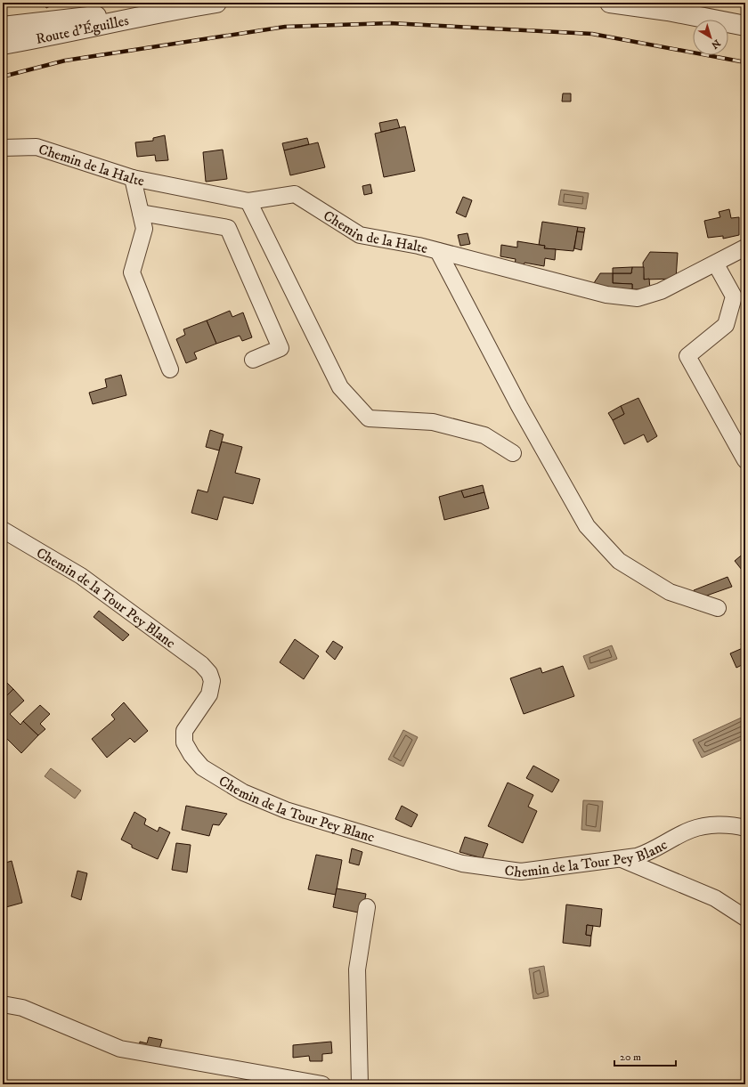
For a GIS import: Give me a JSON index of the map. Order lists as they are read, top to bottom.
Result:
{
  "streets": {
    "street": ["Route d'Éguilles", "Chemin de la Halte", "Chemin de la Tour Pey Blanc"]
  },
  "scale_bar": "20 m",
  "north": "bottom right"
}
